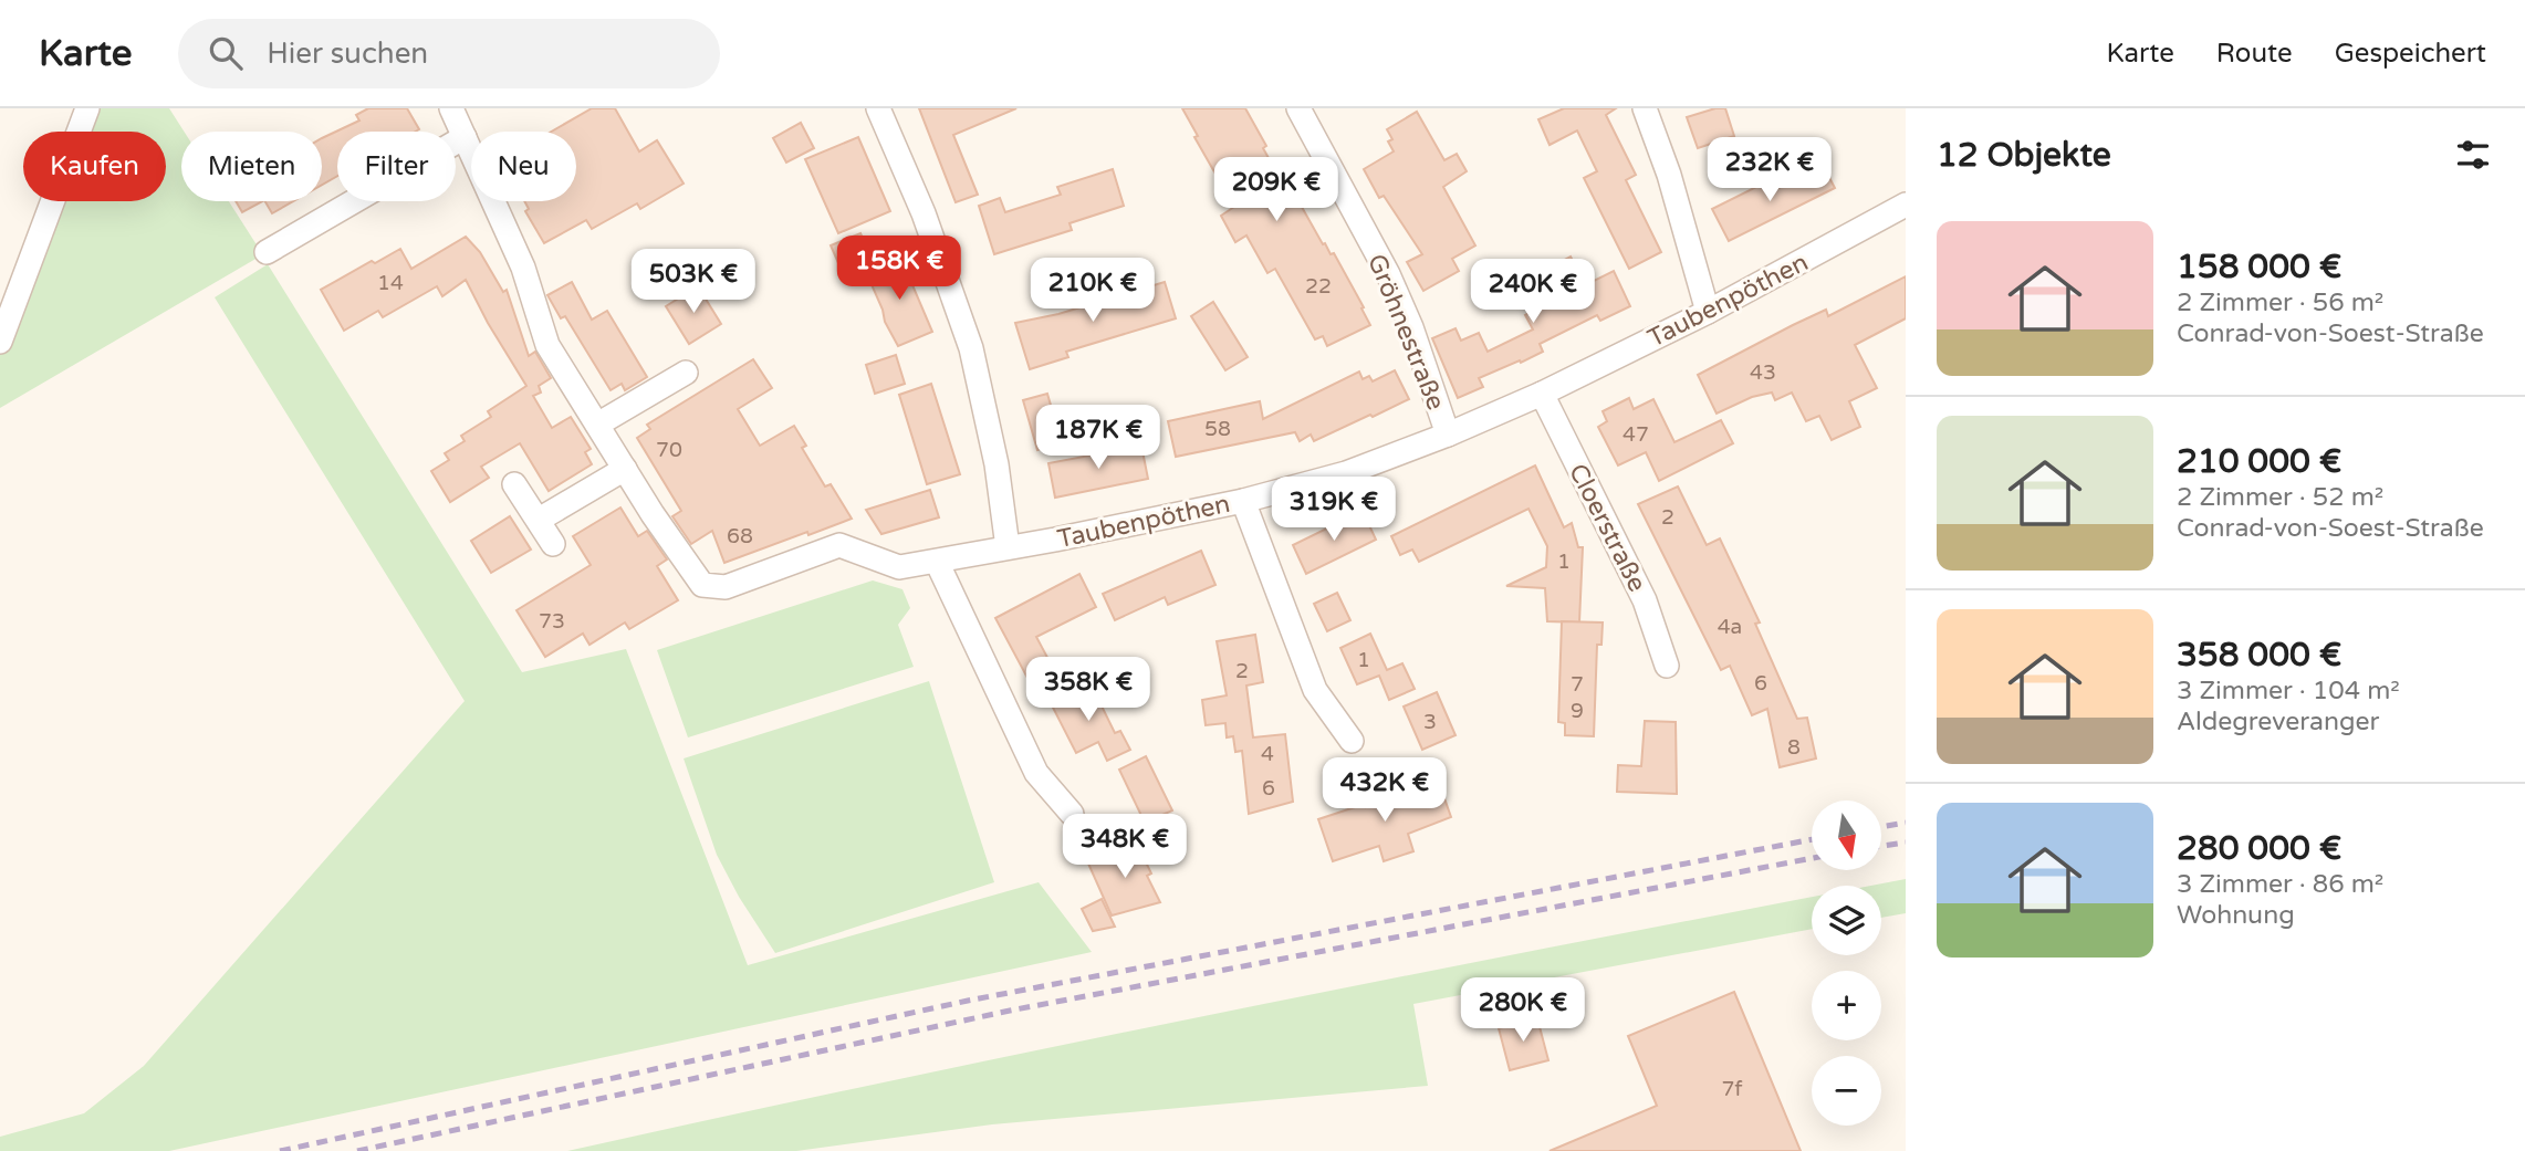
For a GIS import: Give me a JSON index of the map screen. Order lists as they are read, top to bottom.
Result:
{
  "streets": {
    "street": ["Taubenpöthen", "Gröhnestraße", "Cloerstraße"]
  },
  "crossings": [
    ["Taubenpöthen", "Gröhnestraße"],
    ["Taubenpöthen", "Cloerstraße"]
  ],
  "house_numbers": [
    "14",
    "22",
    "43",
    "58",
    "47",
    "70",
    "2",
    "68",
    "1",
    "73",
    "4a",
    "1",
    "2",
    "6",
    "7",
    "9",
    "3",
    "8",
    "4",
    "6",
    "7f"
  ],
  "north": "bottom",
  "page": {
    "header": "Karte",
    "search": "Hier suchen",
    "nav": ["Karte", "Route", "Gespeichert"],
    "heading": "12 Objekte",
    "chip": [
      "Kaufen",
      "Mieten",
      "Filter",
      "Neu"
    ],
    "price": [
      "232K €",
      "209K €",
      "158K €",
      "503K €",
      "210K €",
      "240K €",
      "187K €",
      "319K €",
      "358K €",
      "432K €",
      "348K €",
      "280K €"
    ],
    "list": [
      {
        "name": "158 000 €",
        "note": "2 Zimmer · 56 m² · Conrad-von-Soest-Straße"
      },
      {
        "name": "210 000 €",
        "note": "2 Zimmer · 52 m² · Conrad-von-Soest-Straße"
      },
      {
        "name": "358 000 €",
        "note": "3 Zimmer · 104 m² · Aldegreveranger"
      },
      {
        "name": "280 000 €",
        "note": "3 Zimmer · 86 m² · Wohnung"
      }
    ],
    "map_buttons": ["+", "−"]
  }
}
